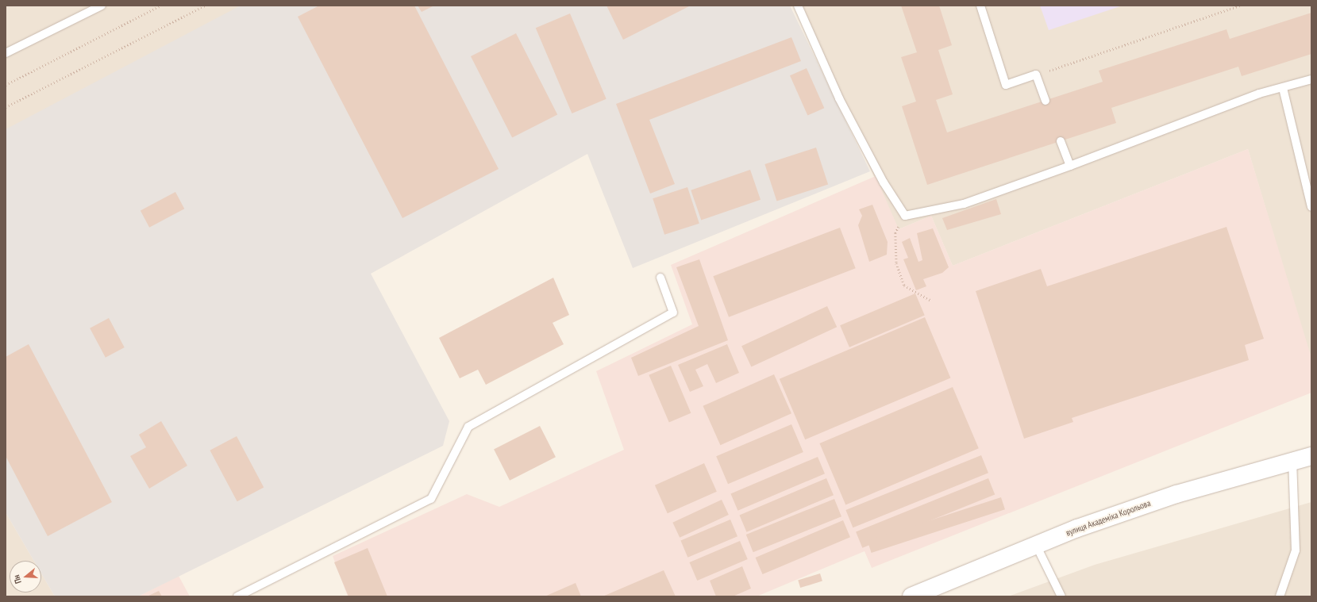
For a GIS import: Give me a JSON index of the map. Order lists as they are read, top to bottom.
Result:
{
  "streets": {
    "main road": ["вулиця Академіка Корольова"]
  },
  "north": "left"
}
